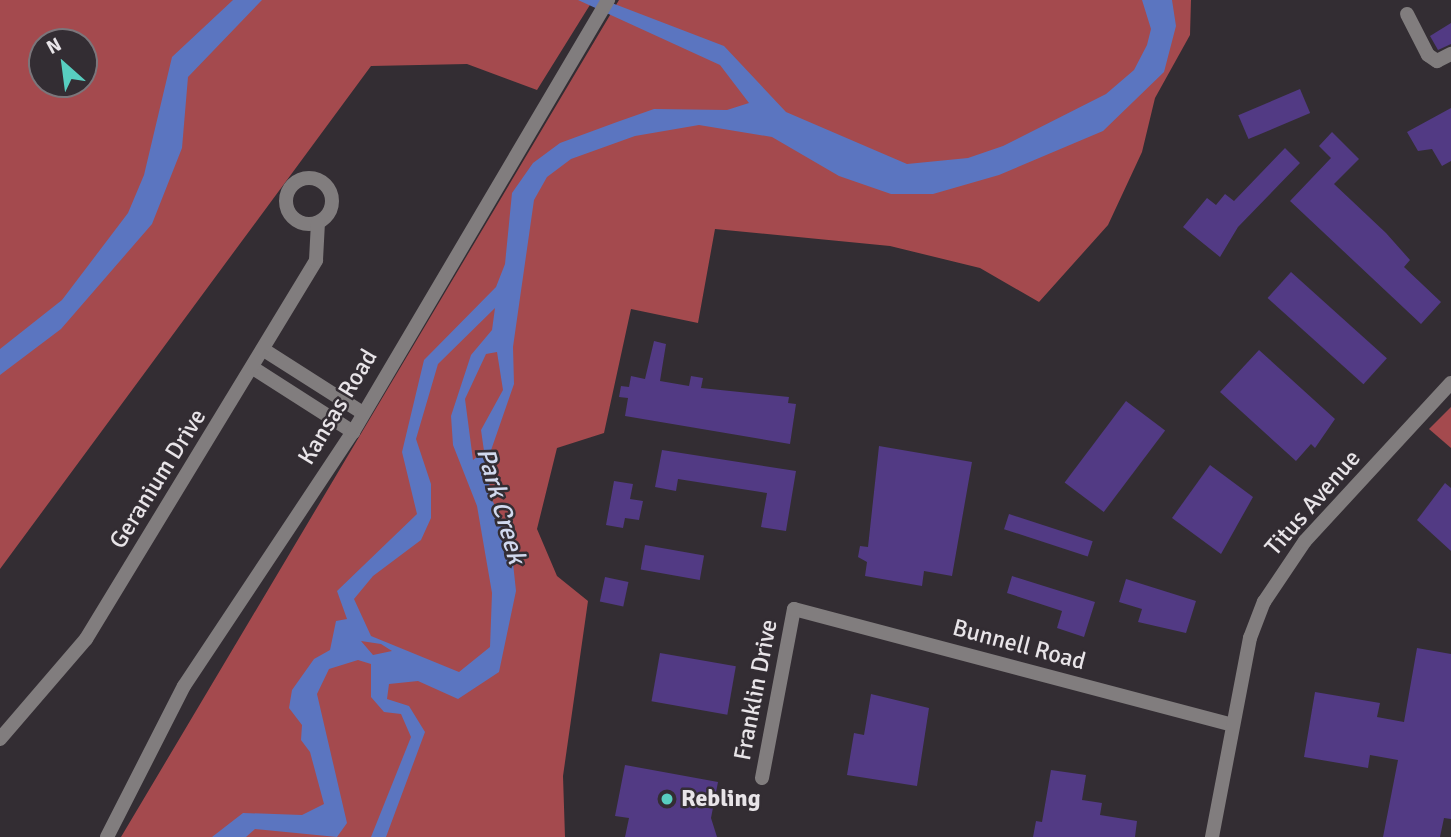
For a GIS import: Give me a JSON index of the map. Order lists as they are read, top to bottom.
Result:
{
  "streets": {
    "street": [
      "Kansas Road",
      "Geranium Drive",
      "Titus Avenue",
      "Bunnell Road",
      "Franklin Drive"
    ]
  },
  "crossings": [
    ["Titus Avenue", "Bunnell Road"],
    ["Bunnell Road", "Franklin Drive"]
  ],
  "water": ["Park Creek"],
  "places": ["Rebling"],
  "north": "top left"
}
